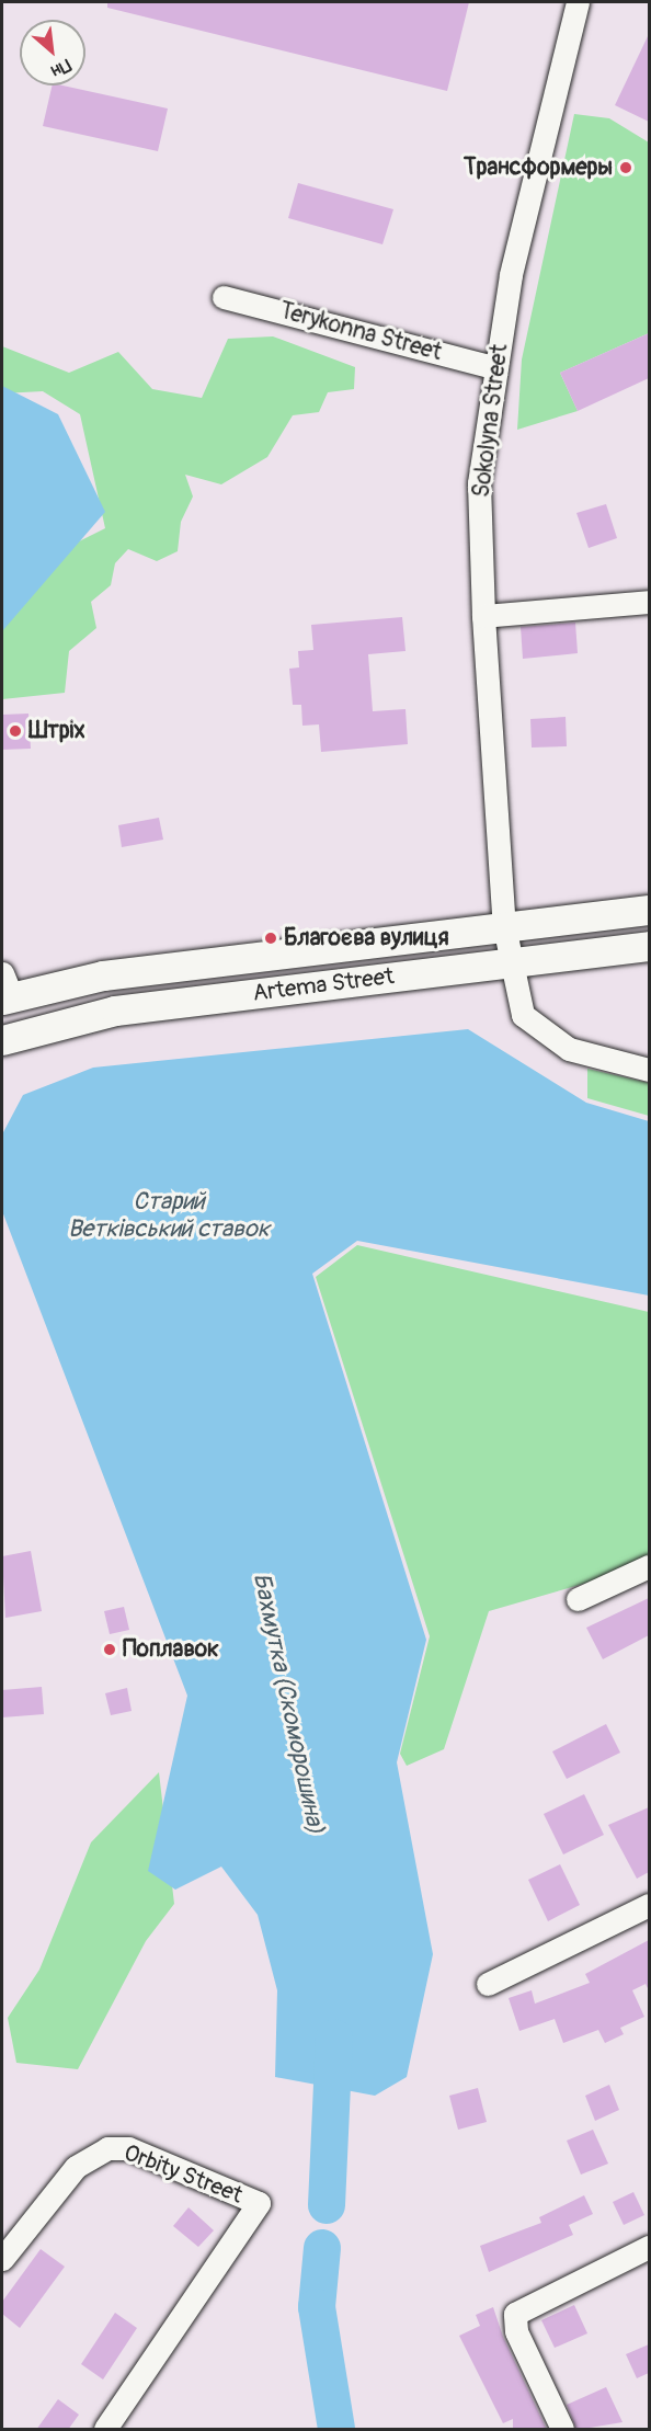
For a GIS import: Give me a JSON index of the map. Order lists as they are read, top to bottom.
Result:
{
  "streets": {
    "main road": ["Artema Street"],
    "street": ["Terykonna Street", "Sokolyna Street", "Orbity Street"]
  },
  "crossings": [
    ["Terykonna Street", "Sokolyna Street"],
    ["Sokolyna Street", "Artema Street"]
  ],
  "water": ["Старий Ветківський ставок", "Бахмутка (Скоморошина)"],
  "places": [
    "Трансформеры",
    "Штріх",
    "Благоєва вулиця",
    "Поплавок"
  ],
  "north": "bottom right"
}
